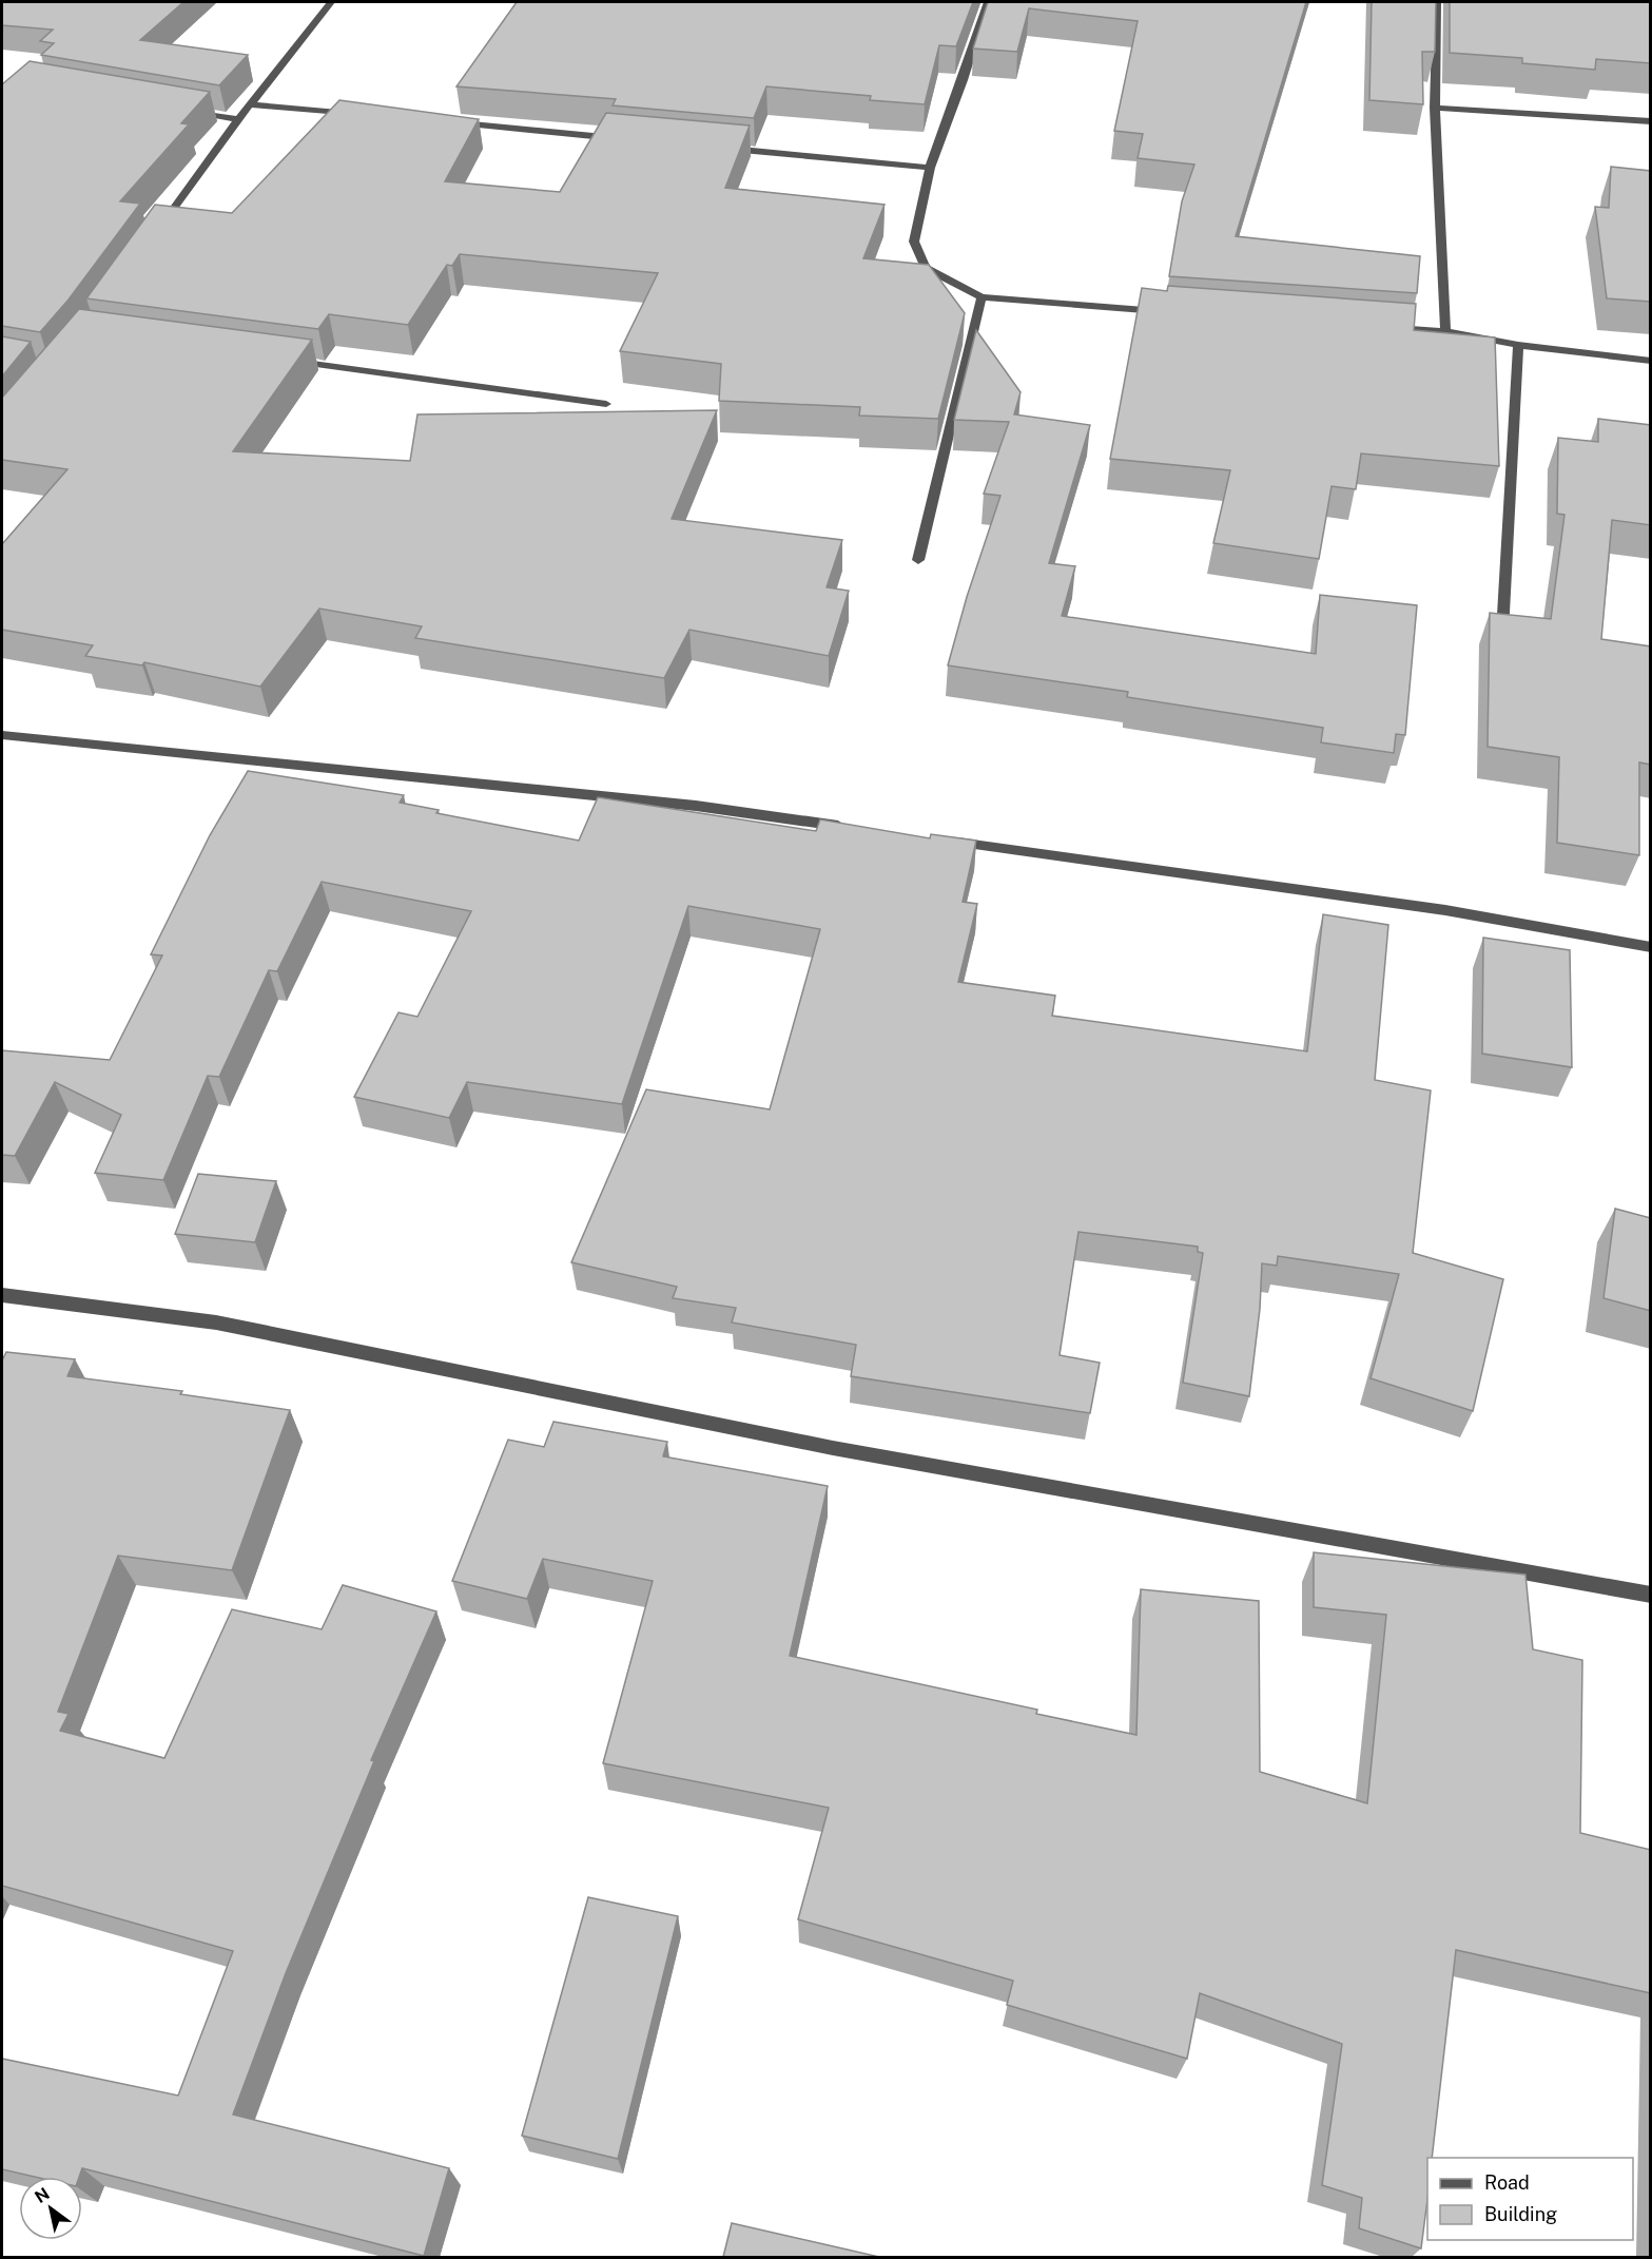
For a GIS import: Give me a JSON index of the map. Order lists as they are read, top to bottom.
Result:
{
  "legend": ["Road", "Building"],
  "north": "top left"
}
